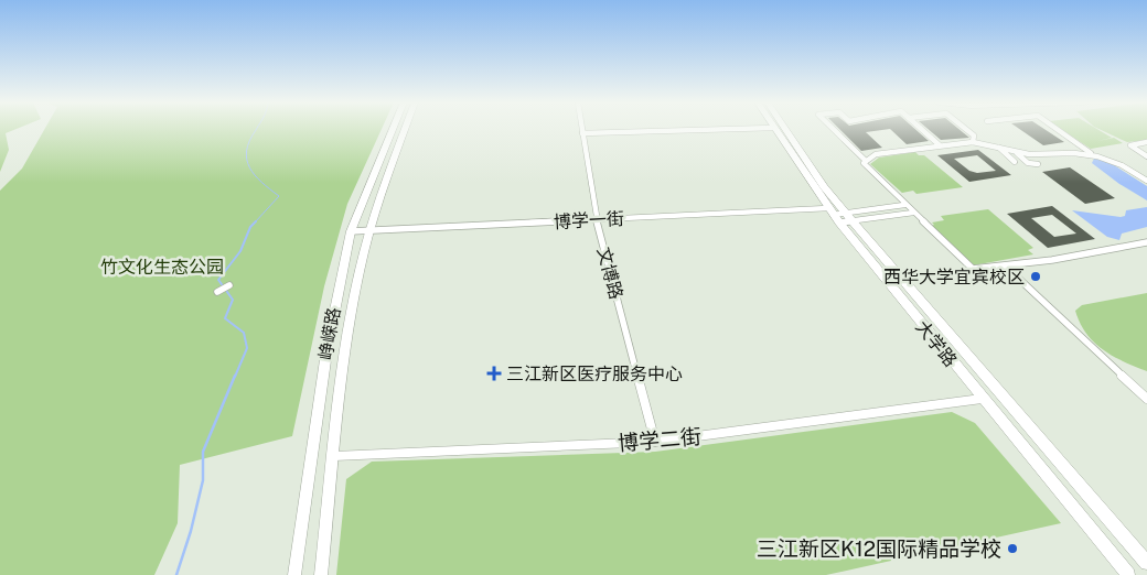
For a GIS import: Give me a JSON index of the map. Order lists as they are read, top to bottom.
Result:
{
  "streets": {
    "main road": ["峥嵘路", "大学路"],
    "street": ["博学一街", "文博路", "博学二街"]
  },
  "crossings": [
    ["博学一街", "文博路"],
    ["博学一街", "峥嵘路"],
    ["博学一街", "大学路"],
    ["文博路", "博学二街"],
    ["峥嵘路", "博学二街"],
    ["大学路", "博学二街"]
  ],
  "parks": ["竹文化生态公园"],
  "places": {
    "other": ["西华大学宜宾校区", "三江新区K12国际精品学校"],
    "health": ["三江新区医疗服务中心"]
  }
}
